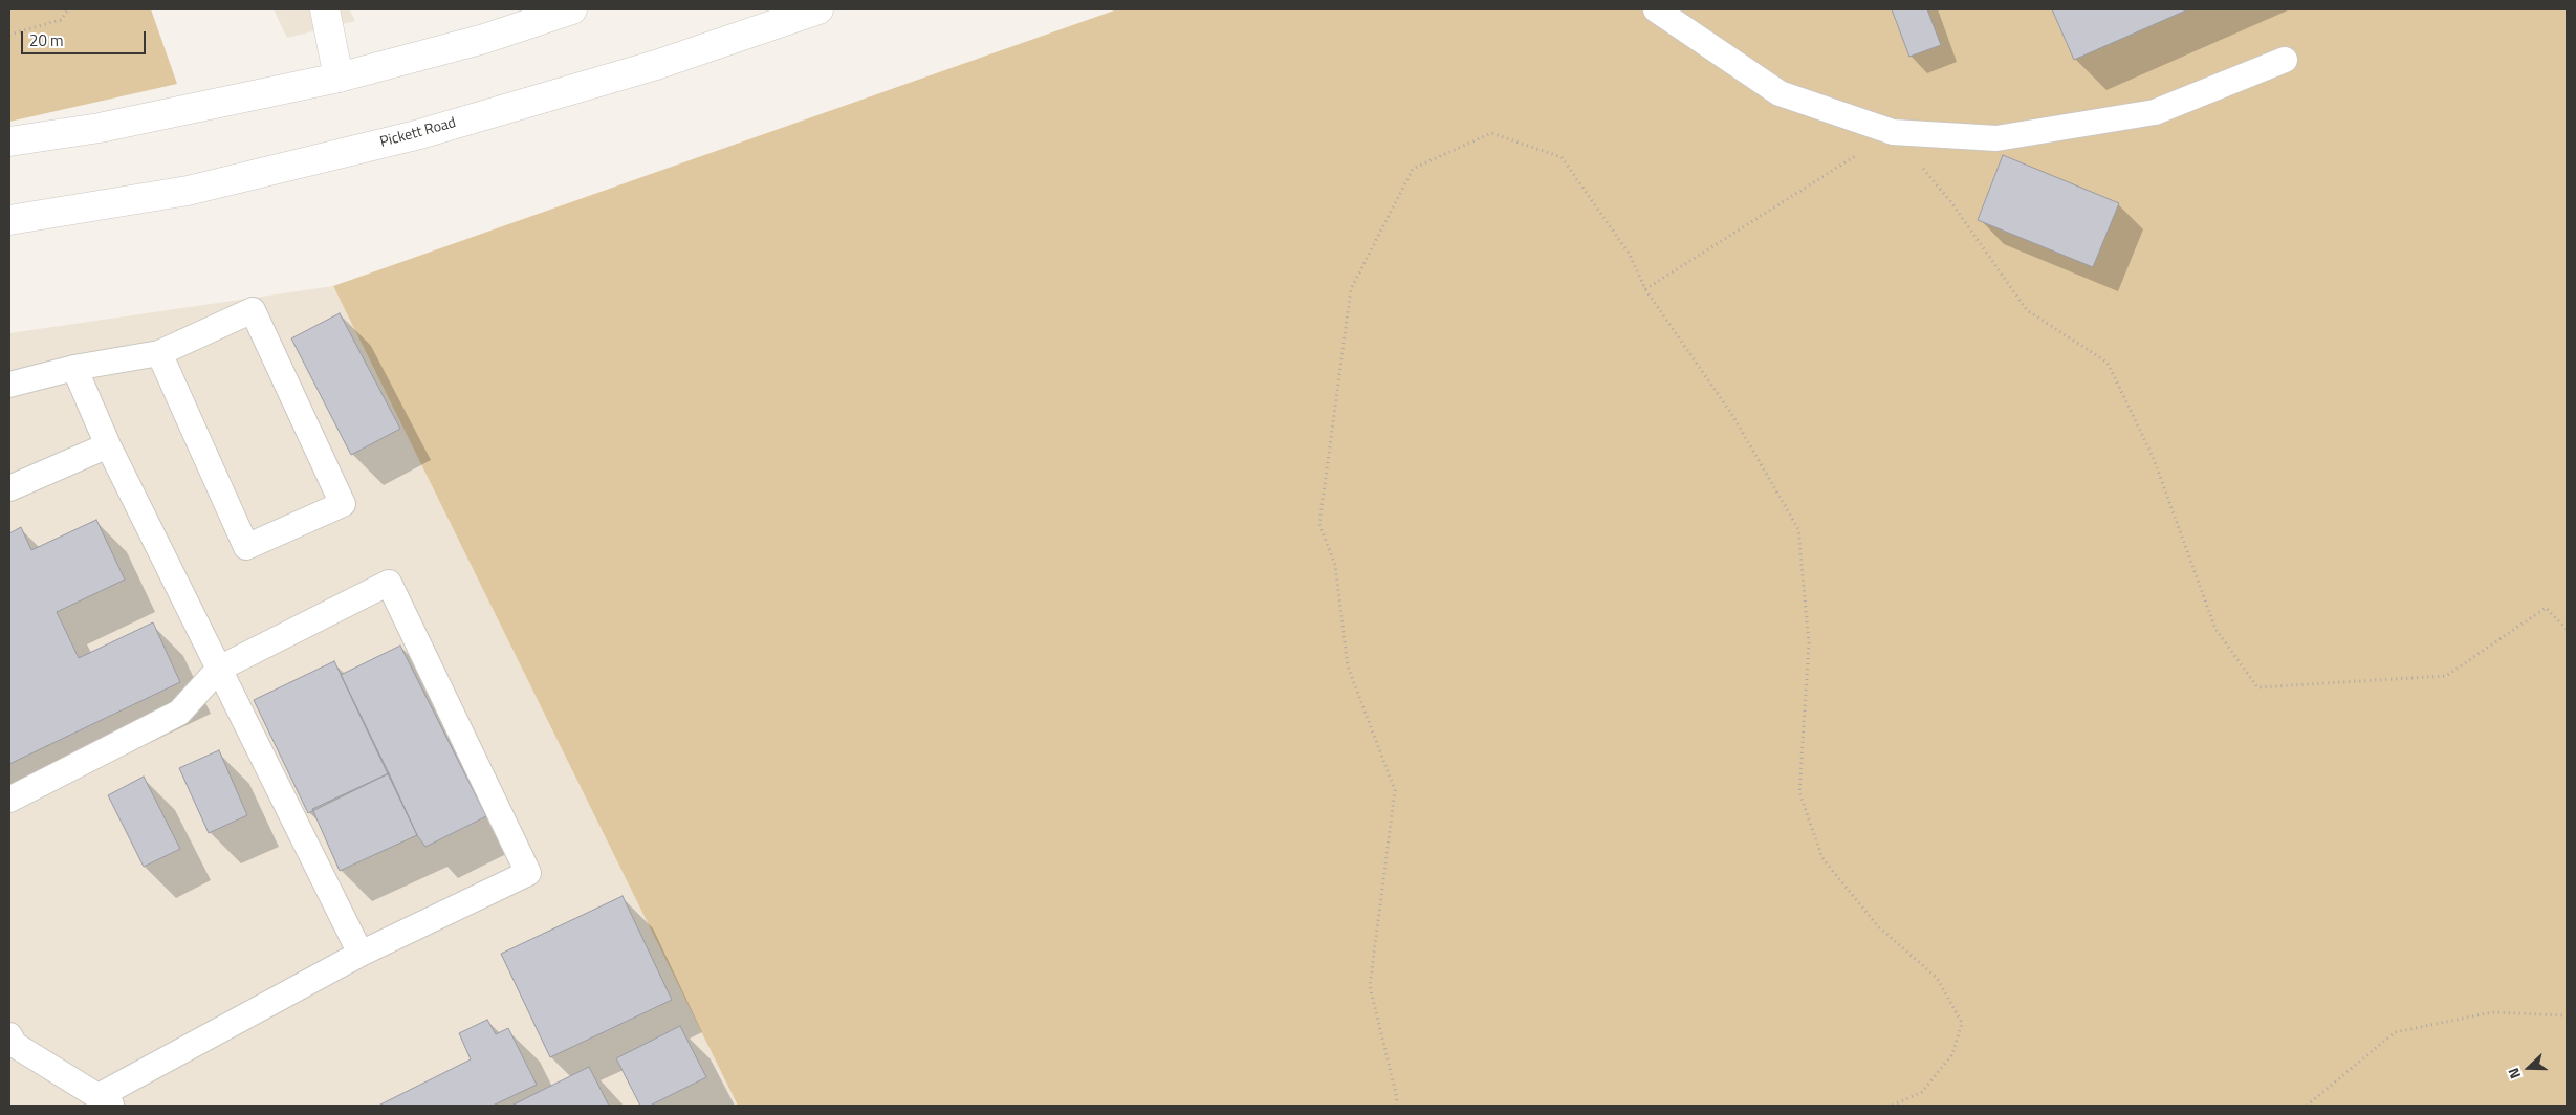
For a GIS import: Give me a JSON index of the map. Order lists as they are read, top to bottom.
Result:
{
  "streets": {
    "main road": ["Pickett Road"]
  },
  "scale_bar": "20 m",
  "north": "left"
}
